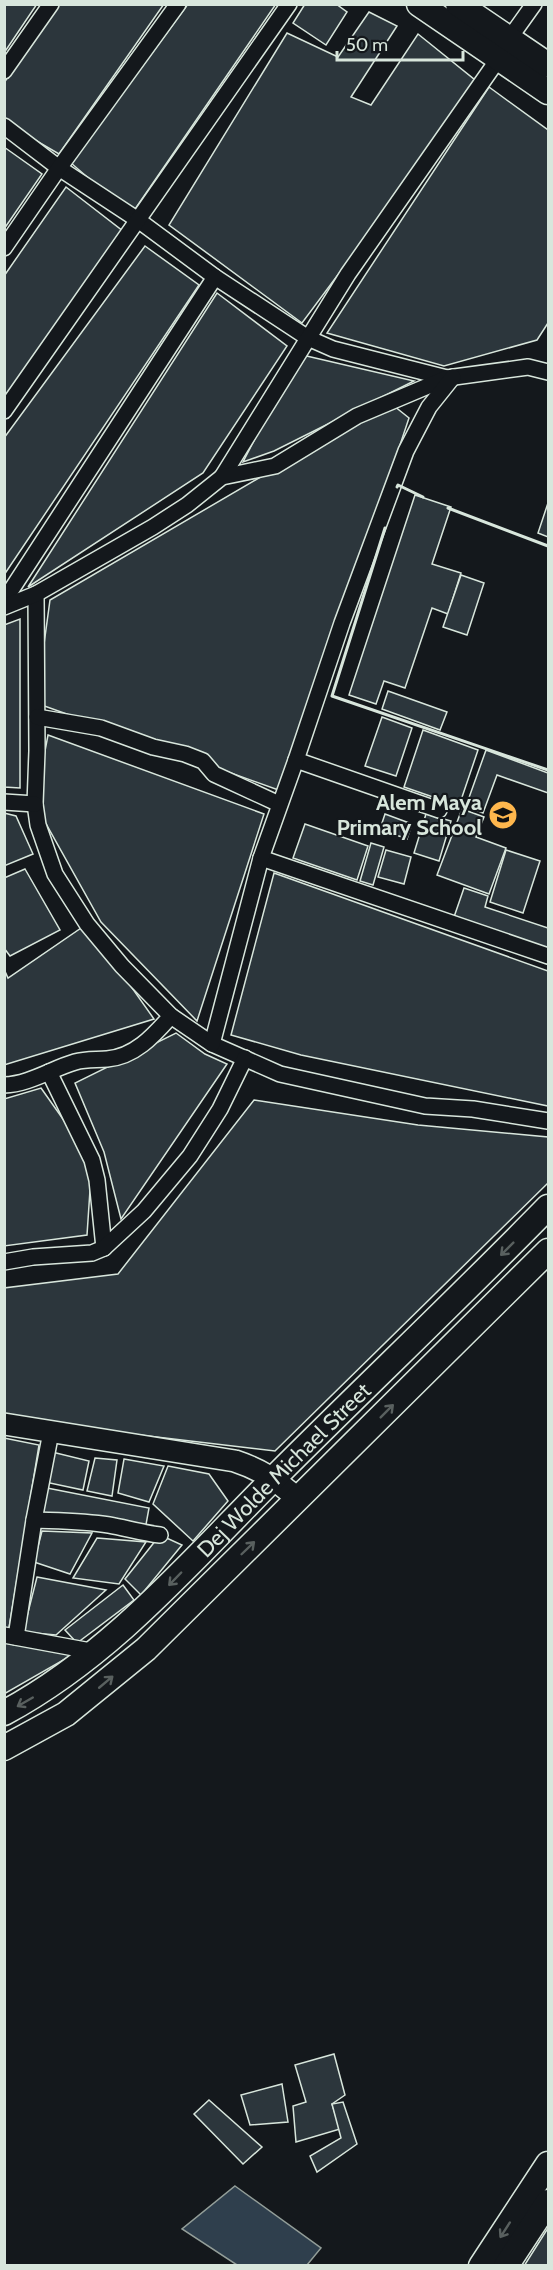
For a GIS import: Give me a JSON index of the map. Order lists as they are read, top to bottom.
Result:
{
  "streets": {
    "main road": ["Dej Wolde Michael Street"]
  },
  "places": {
    "school or university": ["Alem Maya Primary School"]
  },
  "scale_bar": "50 m"
}
